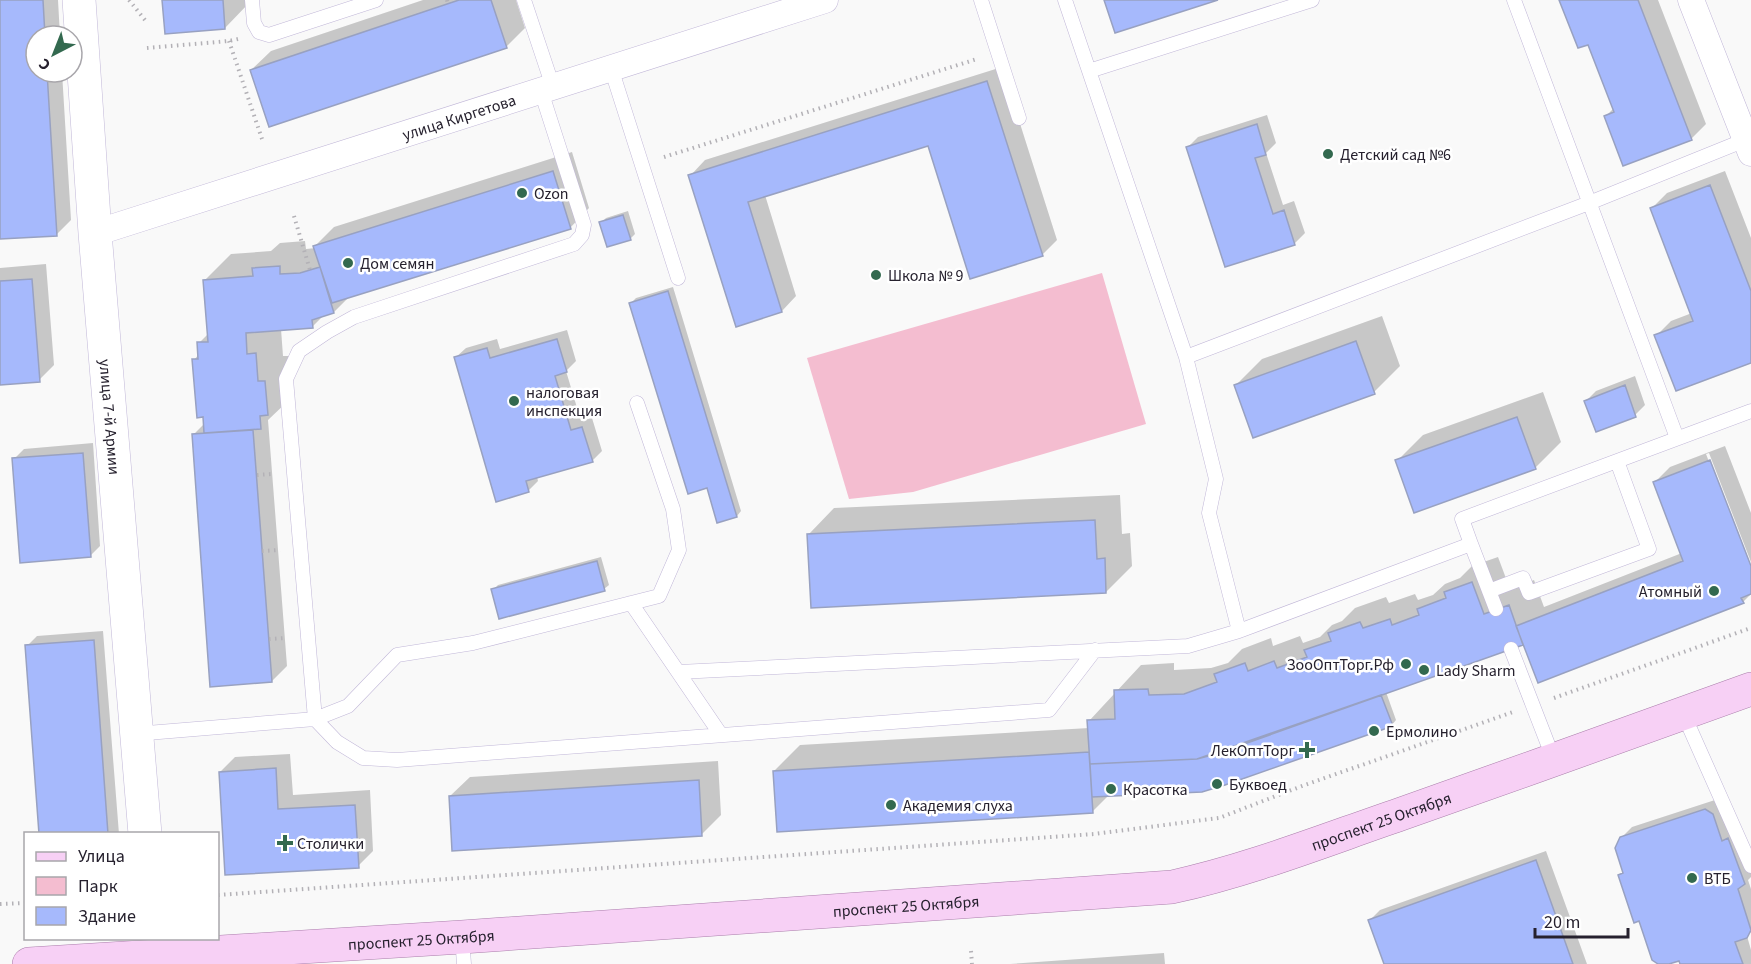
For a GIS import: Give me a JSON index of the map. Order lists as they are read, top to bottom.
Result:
{
  "streets": {
    "main road": ["проспект 25 Октября"],
    "street": ["улица Киргетова", "улица 7-й Армии"]
  },
  "crossings": [
    ["улица Киргетова", "улица 7-й Армии"]
  ],
  "places": {
    "other": [
      "Детский сад №6",
      "Ozon",
      "Дом семян",
      "Школа № 9",
      "налоговая инспекция",
      "Атомный",
      "ЗооОптТорг.Рф",
      "Lady Sharm",
      "Ермолино",
      "Буквоед",
      "Красотка",
      "Академия слуха",
      "ВТБ"
    ],
    "health": ["ЛекОптТорг", "Столички"]
  },
  "legend": ["Улица", "Парк", "Здание"],
  "scale_bar": "20 m",
  "north": "bottom left"
}
